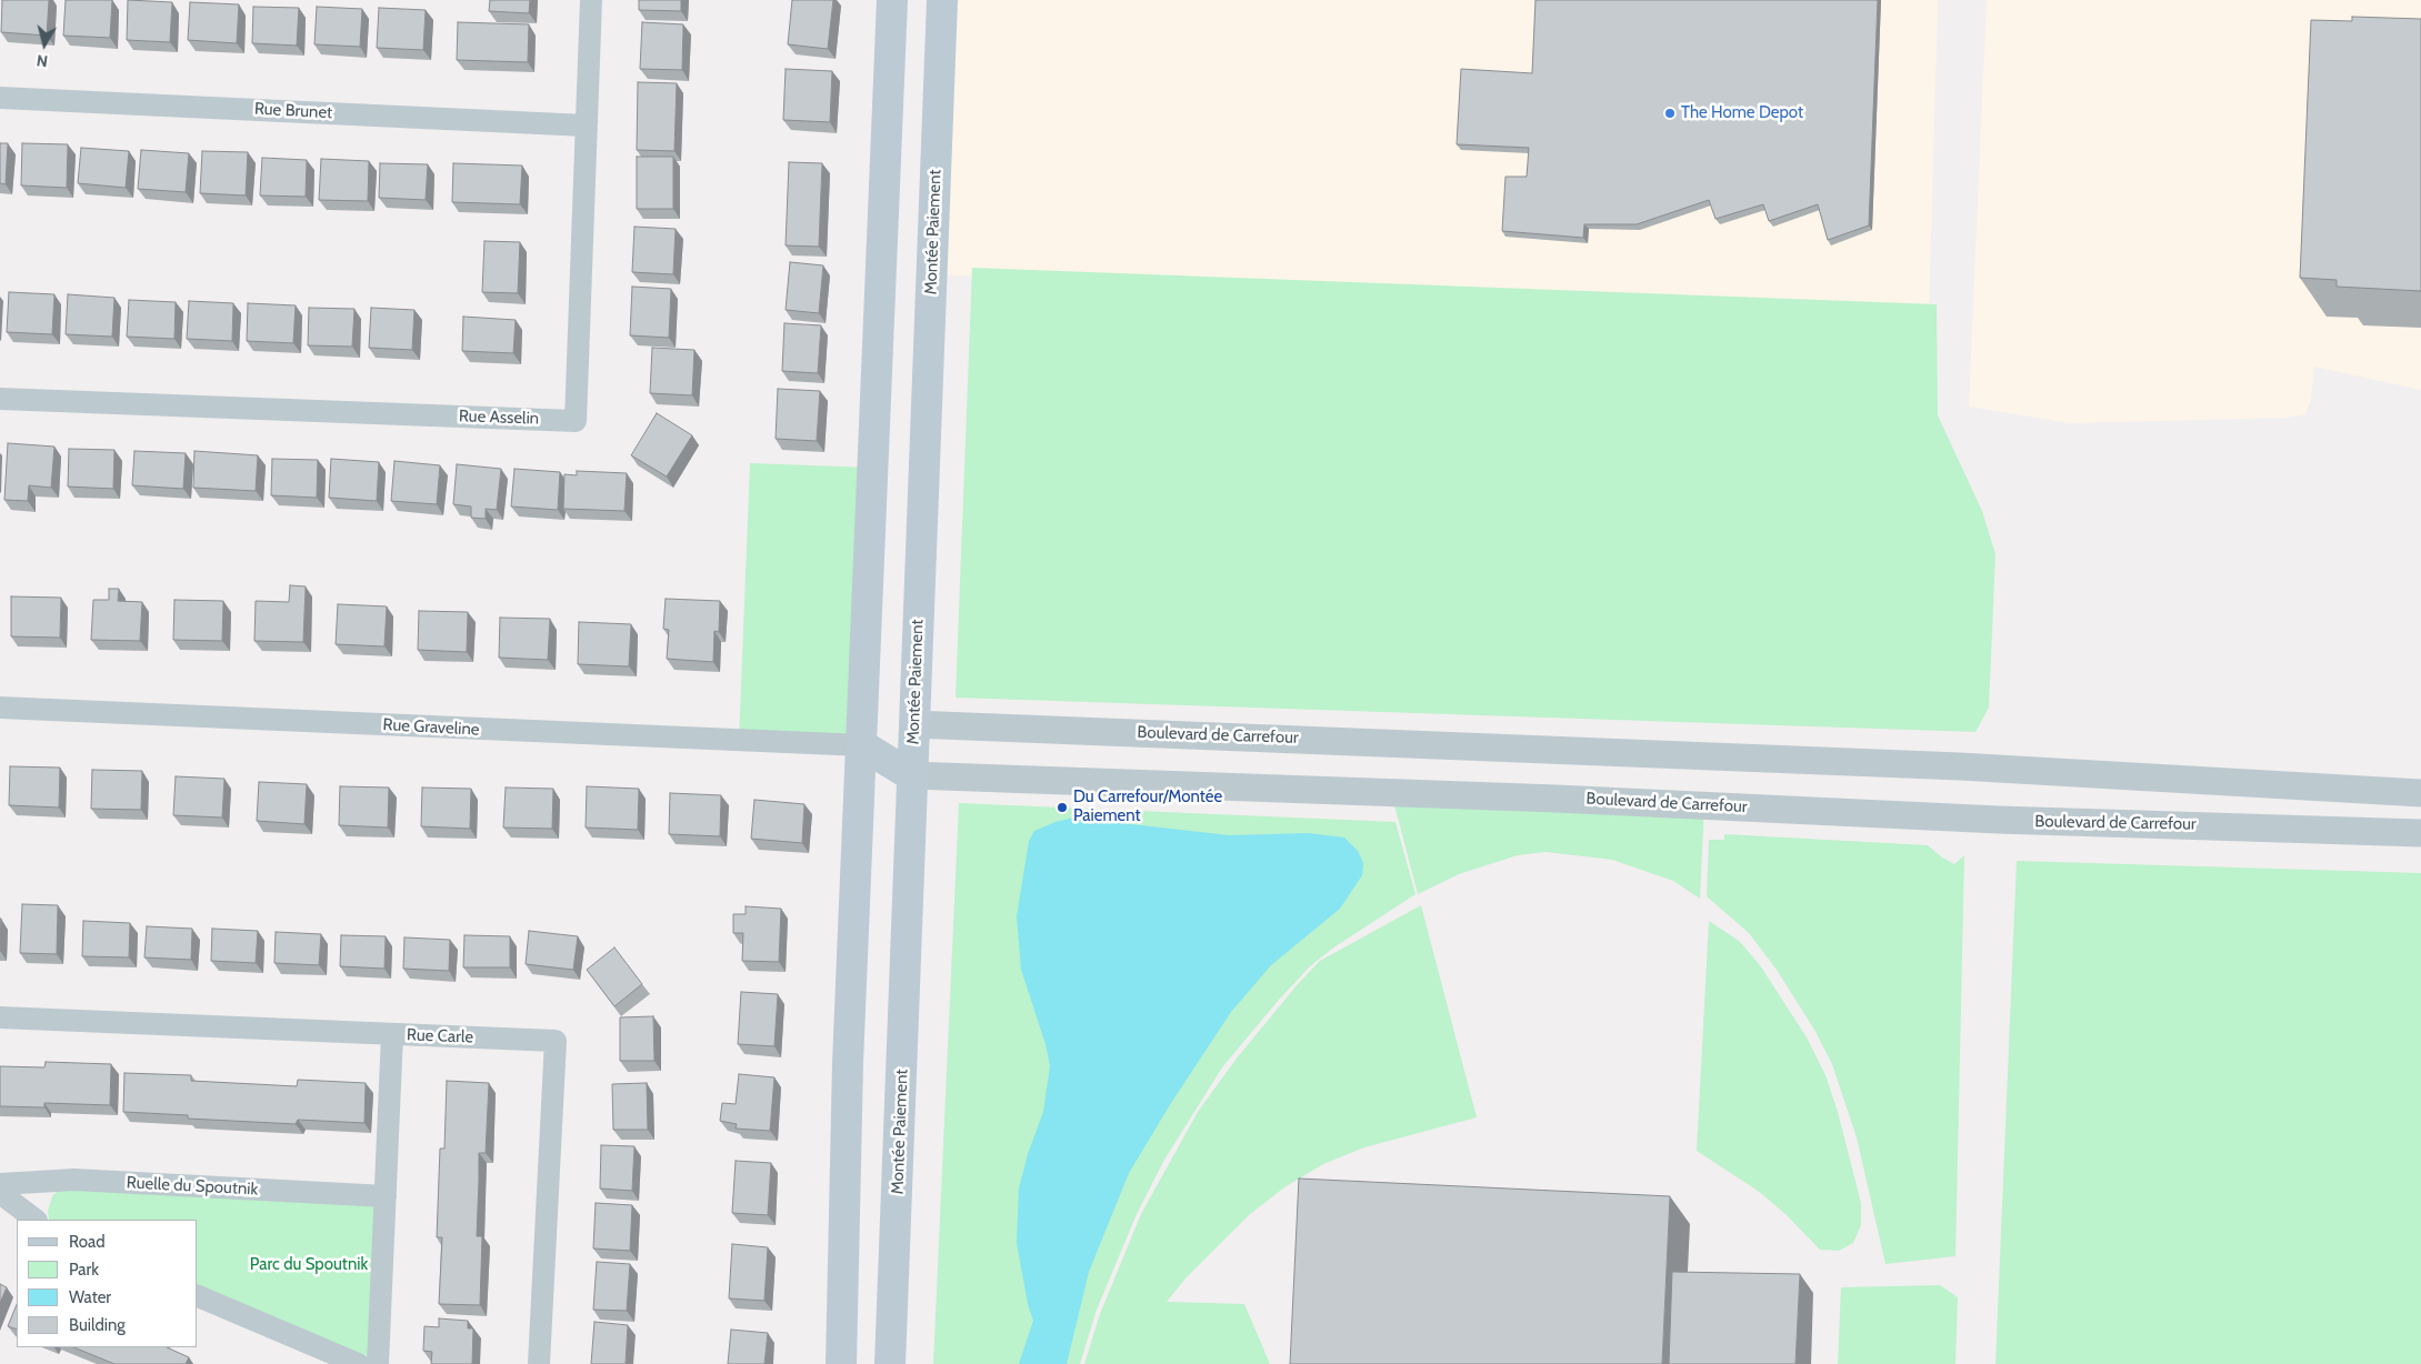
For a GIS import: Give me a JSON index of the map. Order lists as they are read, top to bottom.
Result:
{
  "streets": {
    "main road": ["Montée Paiement"],
    "street": [
      "Rue Brunet",
      "Rue Asselin",
      "Rue Graveline",
      "Boulevard de Carrefour",
      "Rue Carle",
      "Ruelle du Spoutnik"
    ]
  },
  "crossings": [
    ["Rue Brunet", "Rue Asselin"],
    ["Montée Paiement", "Boulevard de Carrefour"]
  ],
  "parks": ["Parc du Spoutnik"],
  "places": ["The Home Depot", "Du Carrefour/Montée Paiement"],
  "legend": [
    "Road",
    "Park",
    "Water",
    "Building"
  ],
  "north": "bottom"
}
